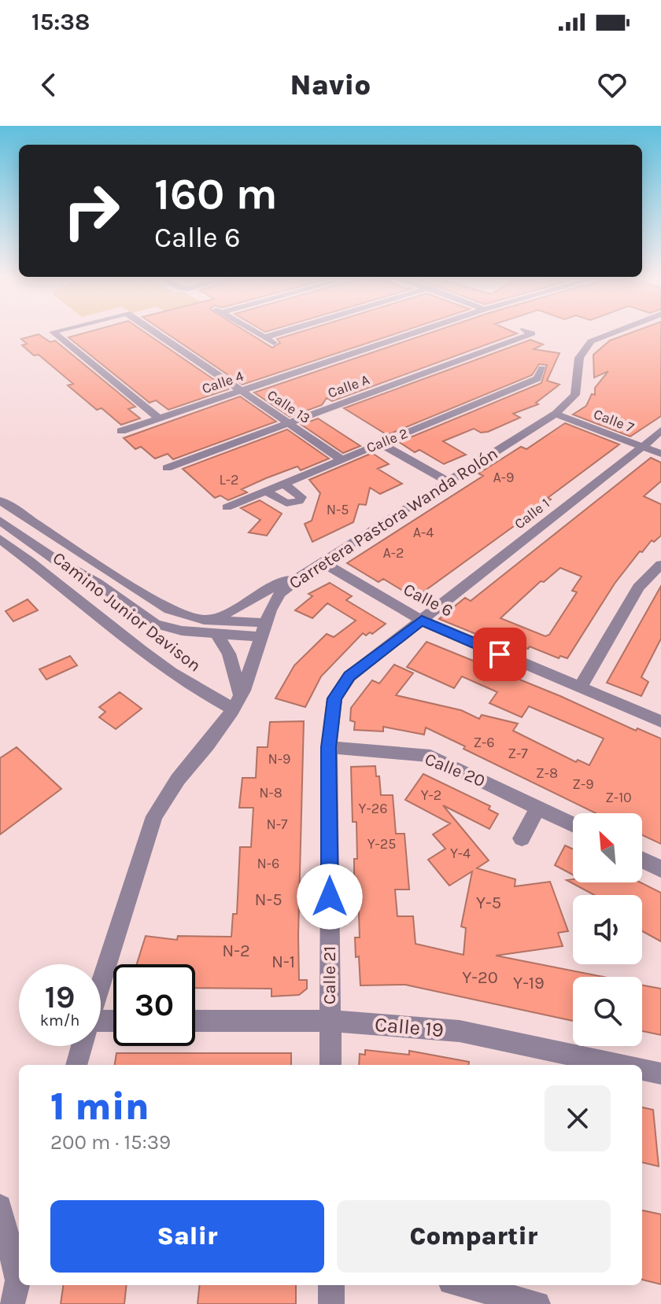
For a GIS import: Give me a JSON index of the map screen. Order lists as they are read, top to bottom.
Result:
{
  "streets": {
    "street": [
      "Calle 4",
      "Calle A",
      "Calle 13",
      "Calle 7",
      "Calle 2",
      "Calle 1",
      "Carretera Pastora Wanda Rolón",
      "Calle 6",
      "Camino Junior Davison",
      "Calle 20",
      "Calle 21",
      "Calle 19"
    ]
  },
  "crossings": [
    ["Calle 4", "Calle 13"],
    ["Calle A", "Calle 13"],
    ["Calle 13", "Calle 2"],
    ["Calle 7", "Calle 1"],
    ["Calle 7", "Carretera Pastora Wanda Rolón"],
    ["Calle 1", "Calle 6"],
    ["Calle 1", "Calle 21"],
    ["Carretera Pastora Wanda Rolón", "Calle 6"],
    ["Carretera Pastora Wanda Rolón", "Camino Junior Davison"],
    ["Calle 6", "Calle 21"],
    ["Calle 20", "Calle 21"],
    ["Calle 21", "Calle 19"]
  ],
  "house_numbers": [
    "A-9",
    "L-2",
    "N-5",
    "A-4",
    "A-2",
    "Z-6",
    "Z-7",
    "N-9",
    "Z-8",
    "Z-9",
    "N-8",
    "Y-2",
    "Z-10",
    "Y-26",
    "N-7",
    "Y-25",
    "Y-4",
    "N-6",
    "N-5",
    "Y-5",
    "N-2",
    "N-1",
    "Y-20",
    "Y-19"
  ],
  "north": "top left",
  "page": {
    "status": "15:38",
    "header": "Navio",
    "turn": ["160 m", "Calle 6"],
    "speed": "19 km/h",
    "limit": "30",
    "heading": ["1 min", "200 m · 15:39"],
    "buttons": ["Salir", "Compartir"]
  }
}
